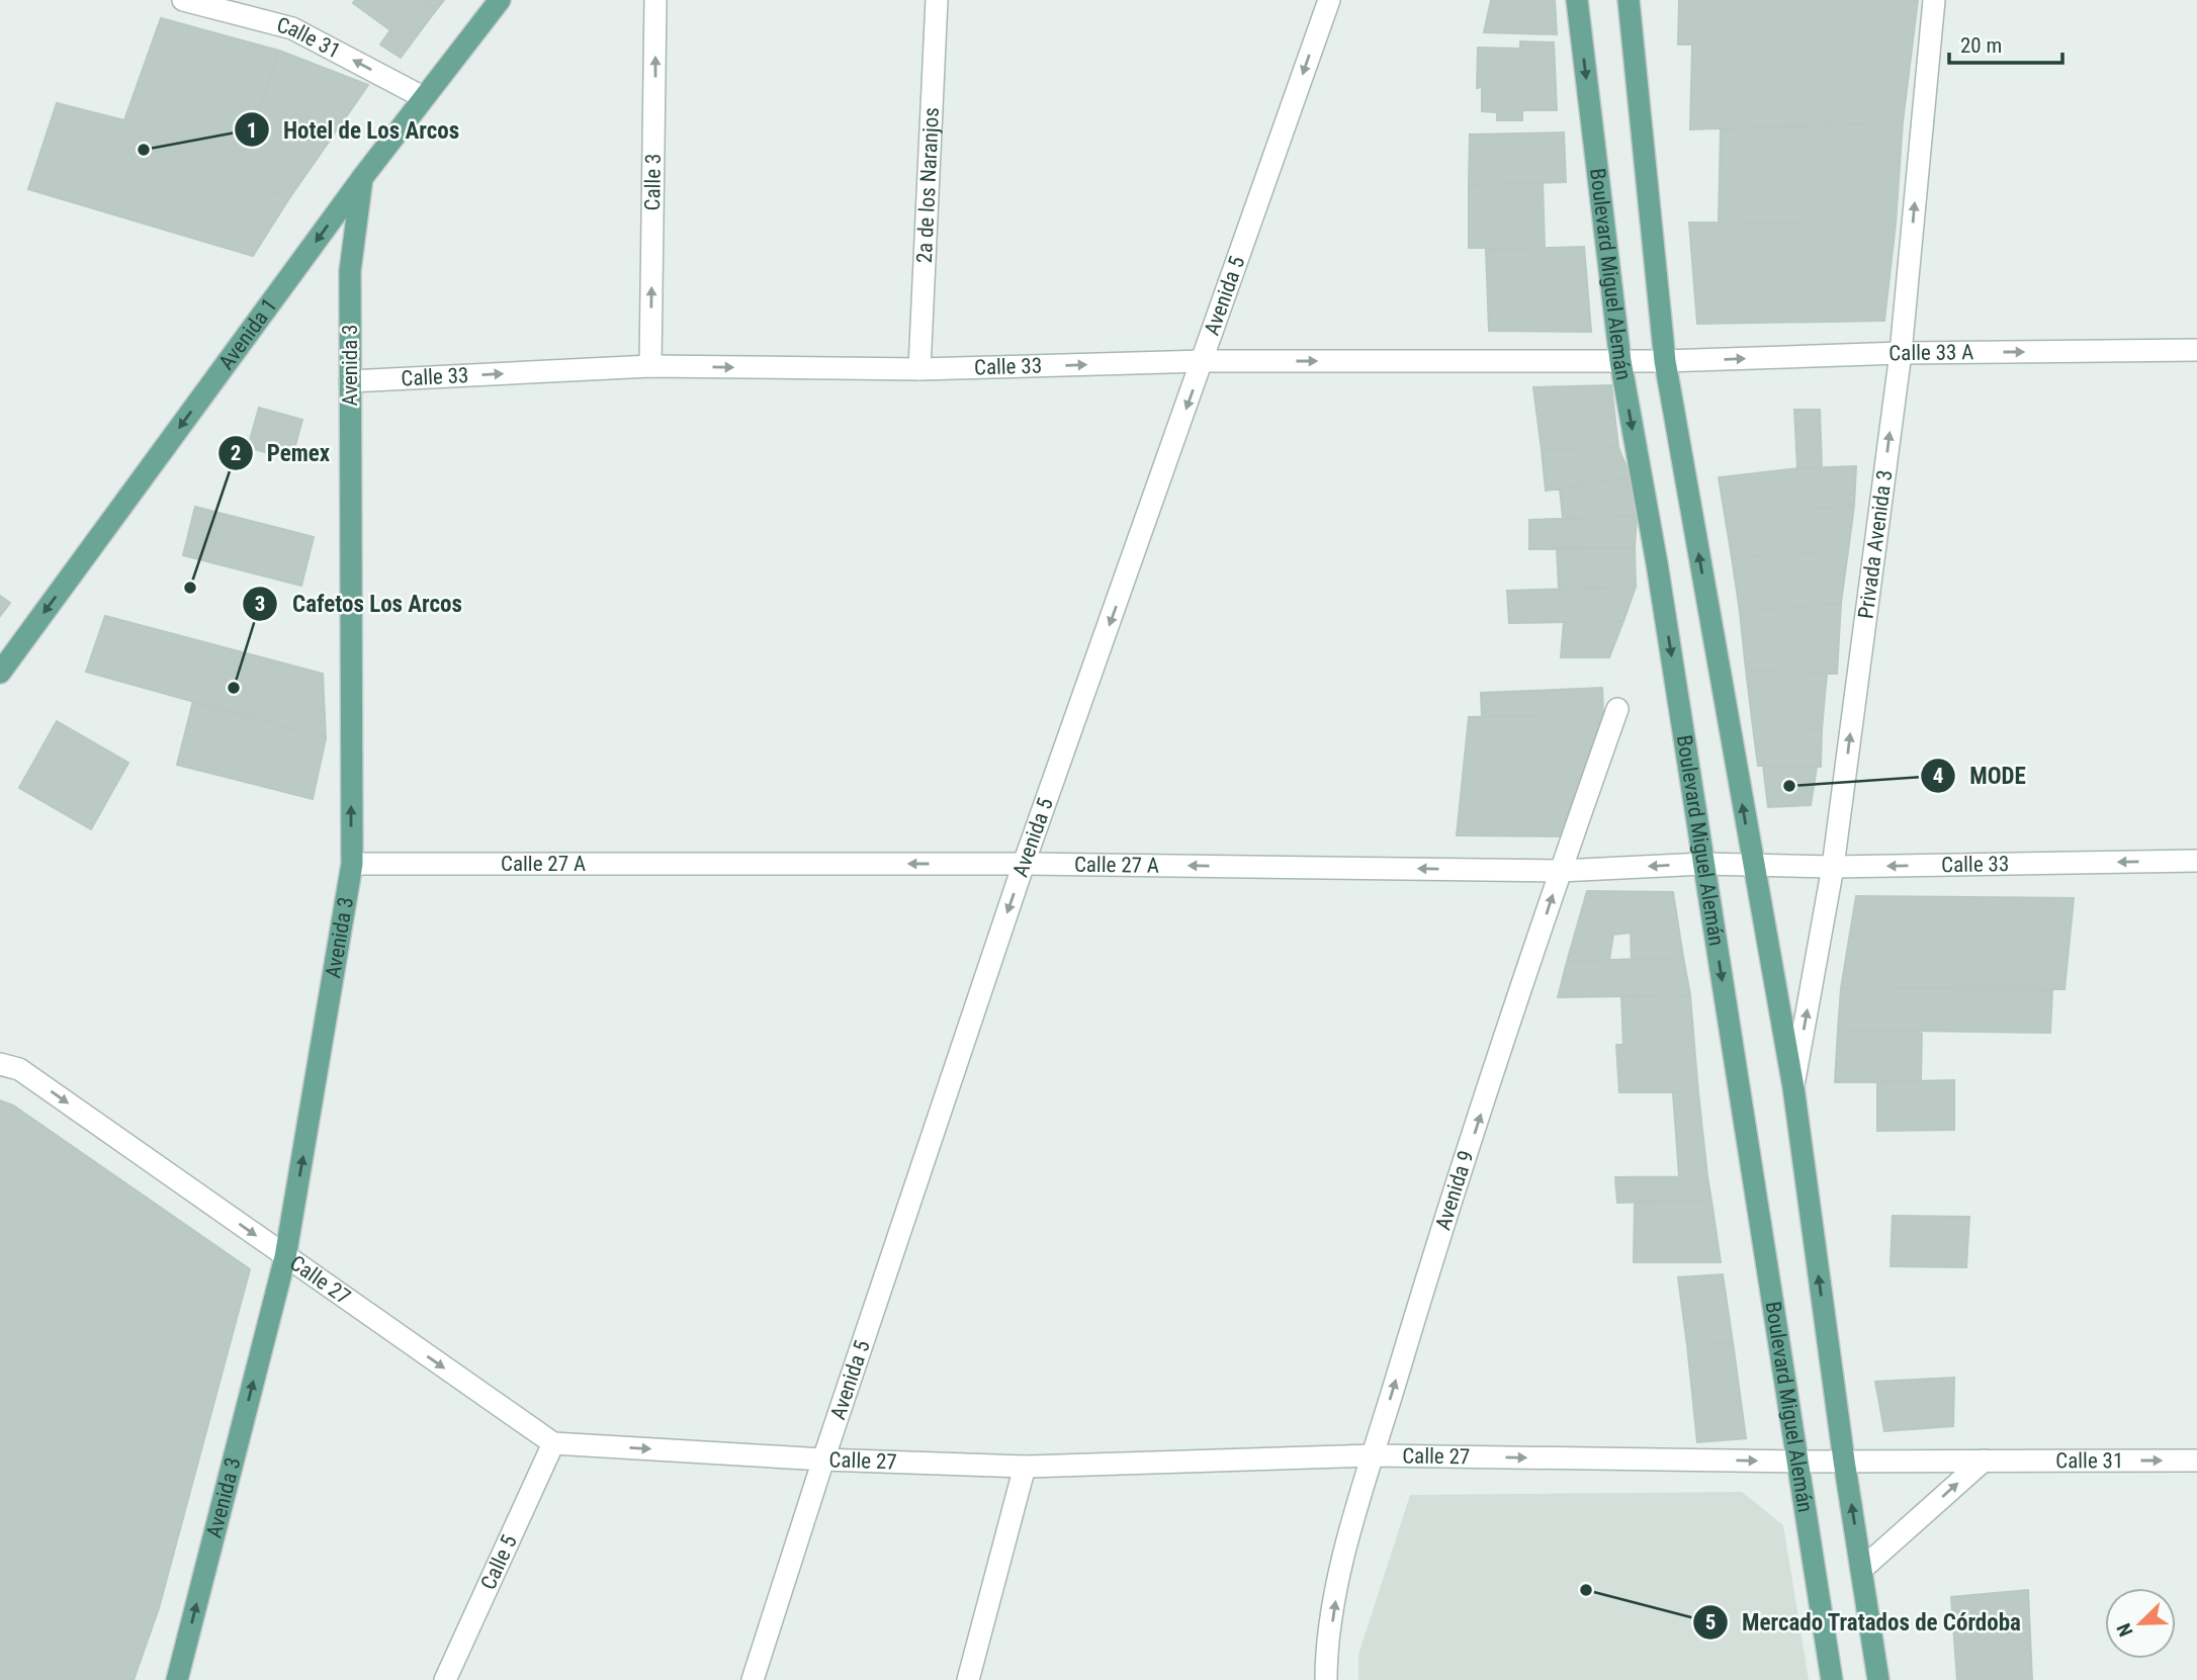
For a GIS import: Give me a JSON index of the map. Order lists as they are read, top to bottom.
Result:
{
  "streets": {
    "main road": ["Boulevard Miguel Alemán", "Avenida 1", "Avenida 3"],
    "street": [
      "Calle 31",
      "Calle 3",
      "2a de los Naranjos",
      "Avenida 5",
      "Calle 33 A",
      "Calle 33",
      "Privada Avenida 3",
      "Calle 27 A",
      "Avenida 9",
      "Calle 27",
      "Calle 5"
    ]
  },
  "crossings": [
    ["Calle 31", "Boulevard Miguel Alemán"],
    ["Calle 31", "Avenida 1"],
    ["Calle 31", "Calle 27"],
    ["Calle 3", "Calle 33"],
    ["2a de los Naranjos", "Calle 33"],
    ["Boulevard Miguel Alemán", "Calle 33 A"],
    ["Boulevard Miguel Alemán", "Calle 33"],
    ["Boulevard Miguel Alemán", "Privada Avenida 3"],
    ["Boulevard Miguel Alemán", "Calle 27 A"],
    ["Boulevard Miguel Alemán", "Calle 27"],
    ["Avenida 5", "Calle 33"],
    ["Avenida 5", "Calle 27 A"],
    ["Avenida 5", "Calle 27"],
    ["Avenida 1", "Avenida 3"],
    ["Calle 33 A", "Calle 33"],
    ["Calle 33 A", "Privada Avenida 3"],
    ["Avenida 3", "Calle 33"],
    ["Avenida 3", "Calle 27 A"],
    ["Avenida 3", "Calle 27"],
    ["Calle 33", "Privada Avenida 3"],
    ["Calle 33", "Calle 27 A"],
    ["Calle 27 A", "Avenida 9"],
    ["Avenida 9", "Calle 27"],
    ["Calle 27", "Calle 5"]
  ],
  "one_way": [
    "Calle 3",
    "Avenida 5",
    "Avenida 1",
    "Calle 33 A",
    "Avenida 3",
    "Privada Avenida 3",
    "Calle 27 A",
    "Avenida 9",
    "Calle 27"
  ],
  "places": [
    "Hotel de Los Arcos",
    "Pemex",
    "Cafetos Los Arcos",
    "MODE",
    "Mercado Tratados de Córdoba"
  ],
  "scale_bar": "20 m",
  "north": "bottom left"
}
